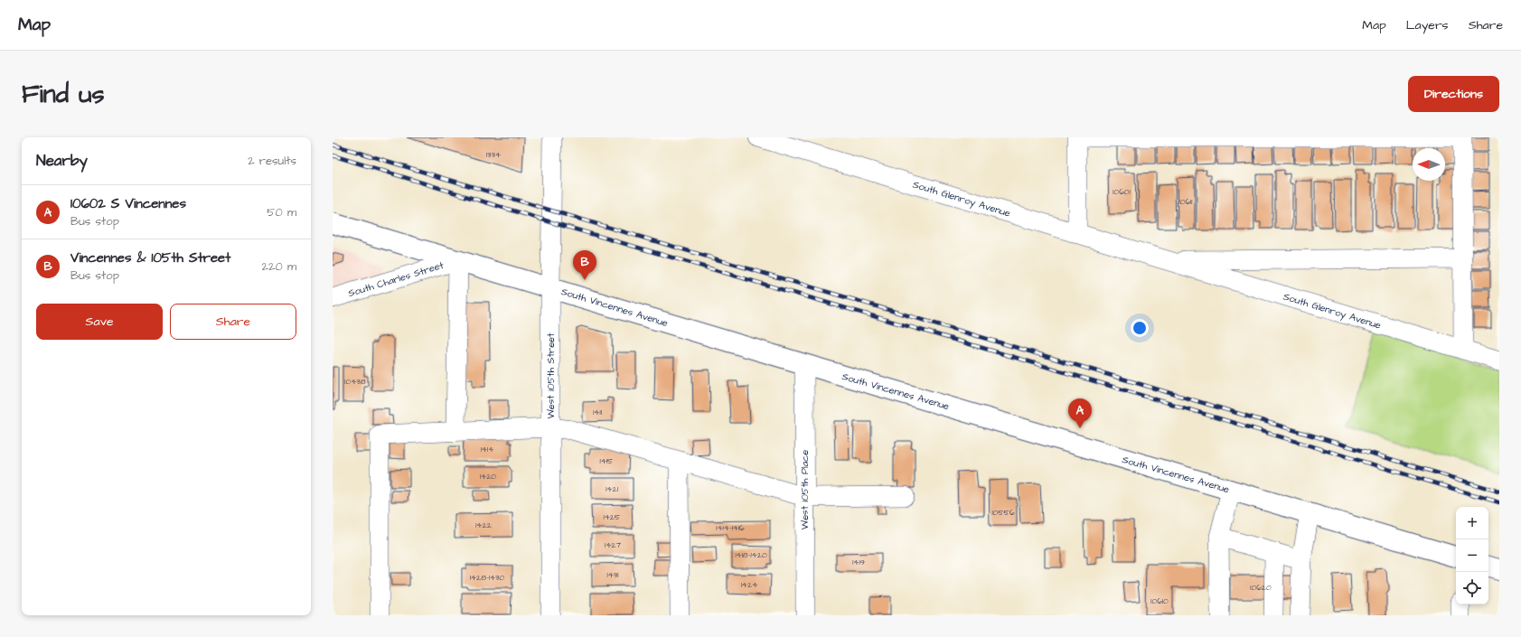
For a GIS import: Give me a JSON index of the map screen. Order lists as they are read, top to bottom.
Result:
{
  "streets": {
    "main road": ["South Vincennes Avenue"],
    "street": [
      "South Glenroy Avenue",
      "South Charles Street",
      "West 105th Street",
      "West 105th Place"
    ]
  },
  "crossings": [
    ["South Charles Street", "South Vincennes Avenue"],
    ["South Vincennes Avenue", "West 105th Street"],
    ["South Vincennes Avenue", "West 105th Place"]
  ],
  "house_numbers": [
    "1334",
    "10601",
    "10611",
    "10438",
    "1411",
    "1414",
    "1415",
    "1420",
    "1421",
    "10556",
    "1425",
    "1422",
    "1414-1416",
    "1427",
    "1418-1420",
    "1419",
    "1431",
    "1428-1430",
    "1424",
    "10620",
    "10610"
  ],
  "north": "left",
  "page": {
    "header": "Map",
    "nav": ["Map", "Layers", "Share"],
    "buttons": [
      "Directions",
      ["Save", "Share"]
    ],
    "title": "Find us",
    "heading": ["Nearby", "2 results"],
    "list": [
      {
        "mark": "A",
        "name": "10602 S Vincennes",
        "note": "Bus stop",
        "value": "50 m"
      },
      {
        "mark": "B",
        "name": "Vincennes & 105th Street",
        "note": "Bus stop",
        "value": "220 m"
      }
    ],
    "pins": ["B", "A"],
    "map_buttons": ["+", "−"]
  }
}
